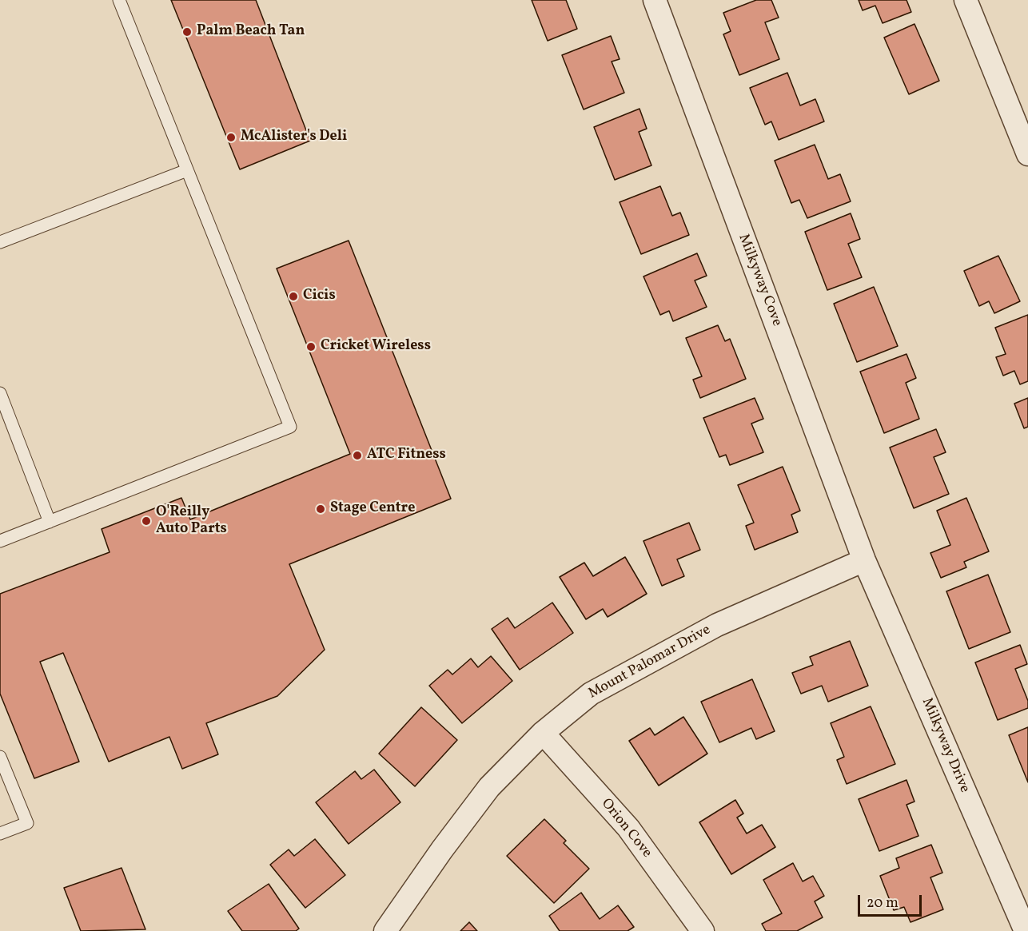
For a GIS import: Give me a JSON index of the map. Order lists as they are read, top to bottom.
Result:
{
  "streets": {
    "street": [
      "Milkyway Cove",
      "Mount Palomar Drive",
      "Milkyway Drive",
      "Orion Cove"
    ]
  },
  "crossings": [
    ["Milkyway Cove", "Mount Palomar Drive"],
    ["Milkyway Cove", "Milkyway Drive"],
    ["Mount Palomar Drive", "Milkyway Drive"],
    ["Mount Palomar Drive", "Orion Cove"]
  ],
  "places": [
    "Palm Beach Tan",
    "McAlister's Deli",
    "Cicis",
    "Cricket Wireless",
    "ATC Fitness",
    "Stage Centre",
    "O'Reilly Auto Parts"
  ],
  "scale_bar": "20 m"
}
